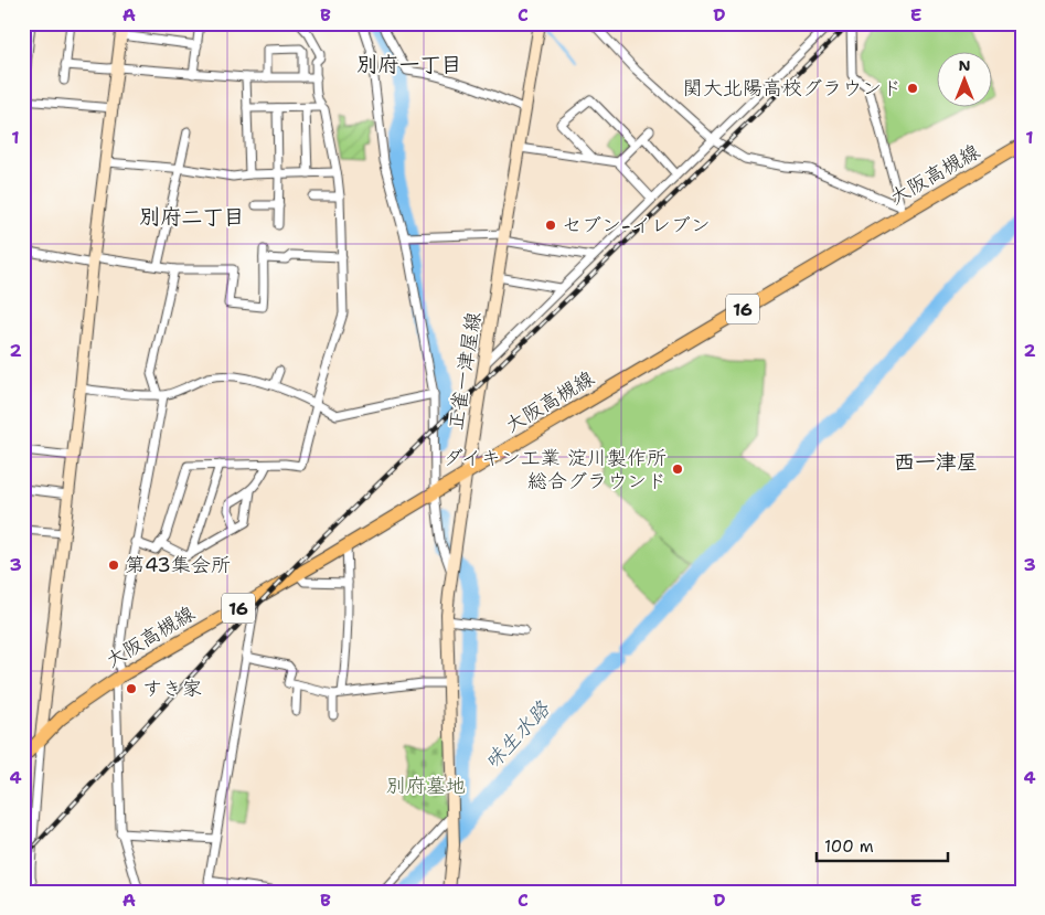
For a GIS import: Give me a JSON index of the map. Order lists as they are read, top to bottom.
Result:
{
  "streets": {
    "main road": ["大阪高槻線", "16", "正雀一津屋線"]
  },
  "crossings": [
    ["大阪高槻線", "正雀一津屋線"]
  ],
  "districts": ["別府一丁目", "別府二丁目", "西一津屋"],
  "water": ["味生水路"],
  "parks": ["別府墓地"],
  "places": [
    "関大北陽高校グラウンド",
    "セブン-イレブン",
    "ダイキン工業 淀川製作所 総合グラウンド",
    "第43集会所",
    "すき家"
  ],
  "scale_bar": "100 m",
  "north": "top",
  "grid": {
    "columns": [
      "A",
      "B",
      "C",
      "D",
      "E"
    ],
    "rows": [
      "1",
      "2",
      "3",
      "4"
    ]
  }
}
